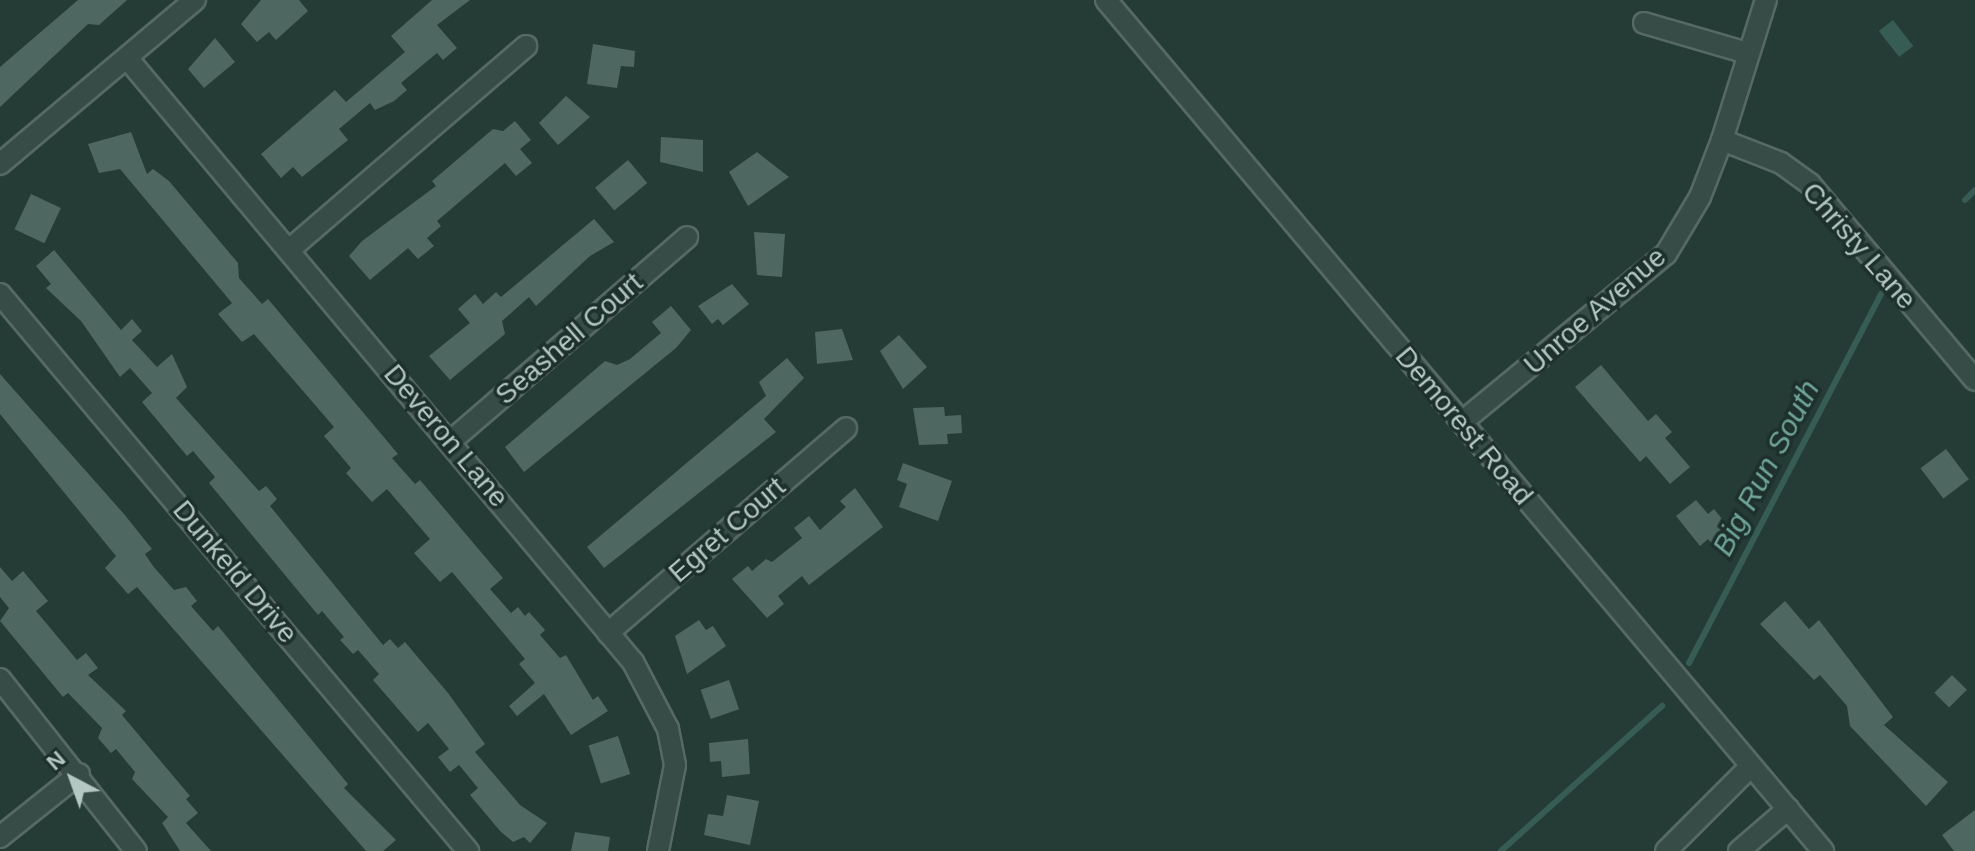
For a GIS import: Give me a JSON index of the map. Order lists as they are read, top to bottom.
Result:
{
  "streets": {
    "street": [
      "Christy Lane",
      "Unroe Avenue",
      "Seashell Court",
      "Demorest Road",
      "Deveron Lane",
      "Egret Court",
      "Dunkeld Drive"
    ]
  },
  "crossings": [
    ["Christy Lane", "Unroe Avenue"],
    ["Unroe Avenue", "Demorest Road"],
    ["Seashell Court", "Deveron Lane"],
    ["Deveron Lane", "Egret Court"]
  ],
  "water": ["Big Run South"],
  "north": "top left"
}
